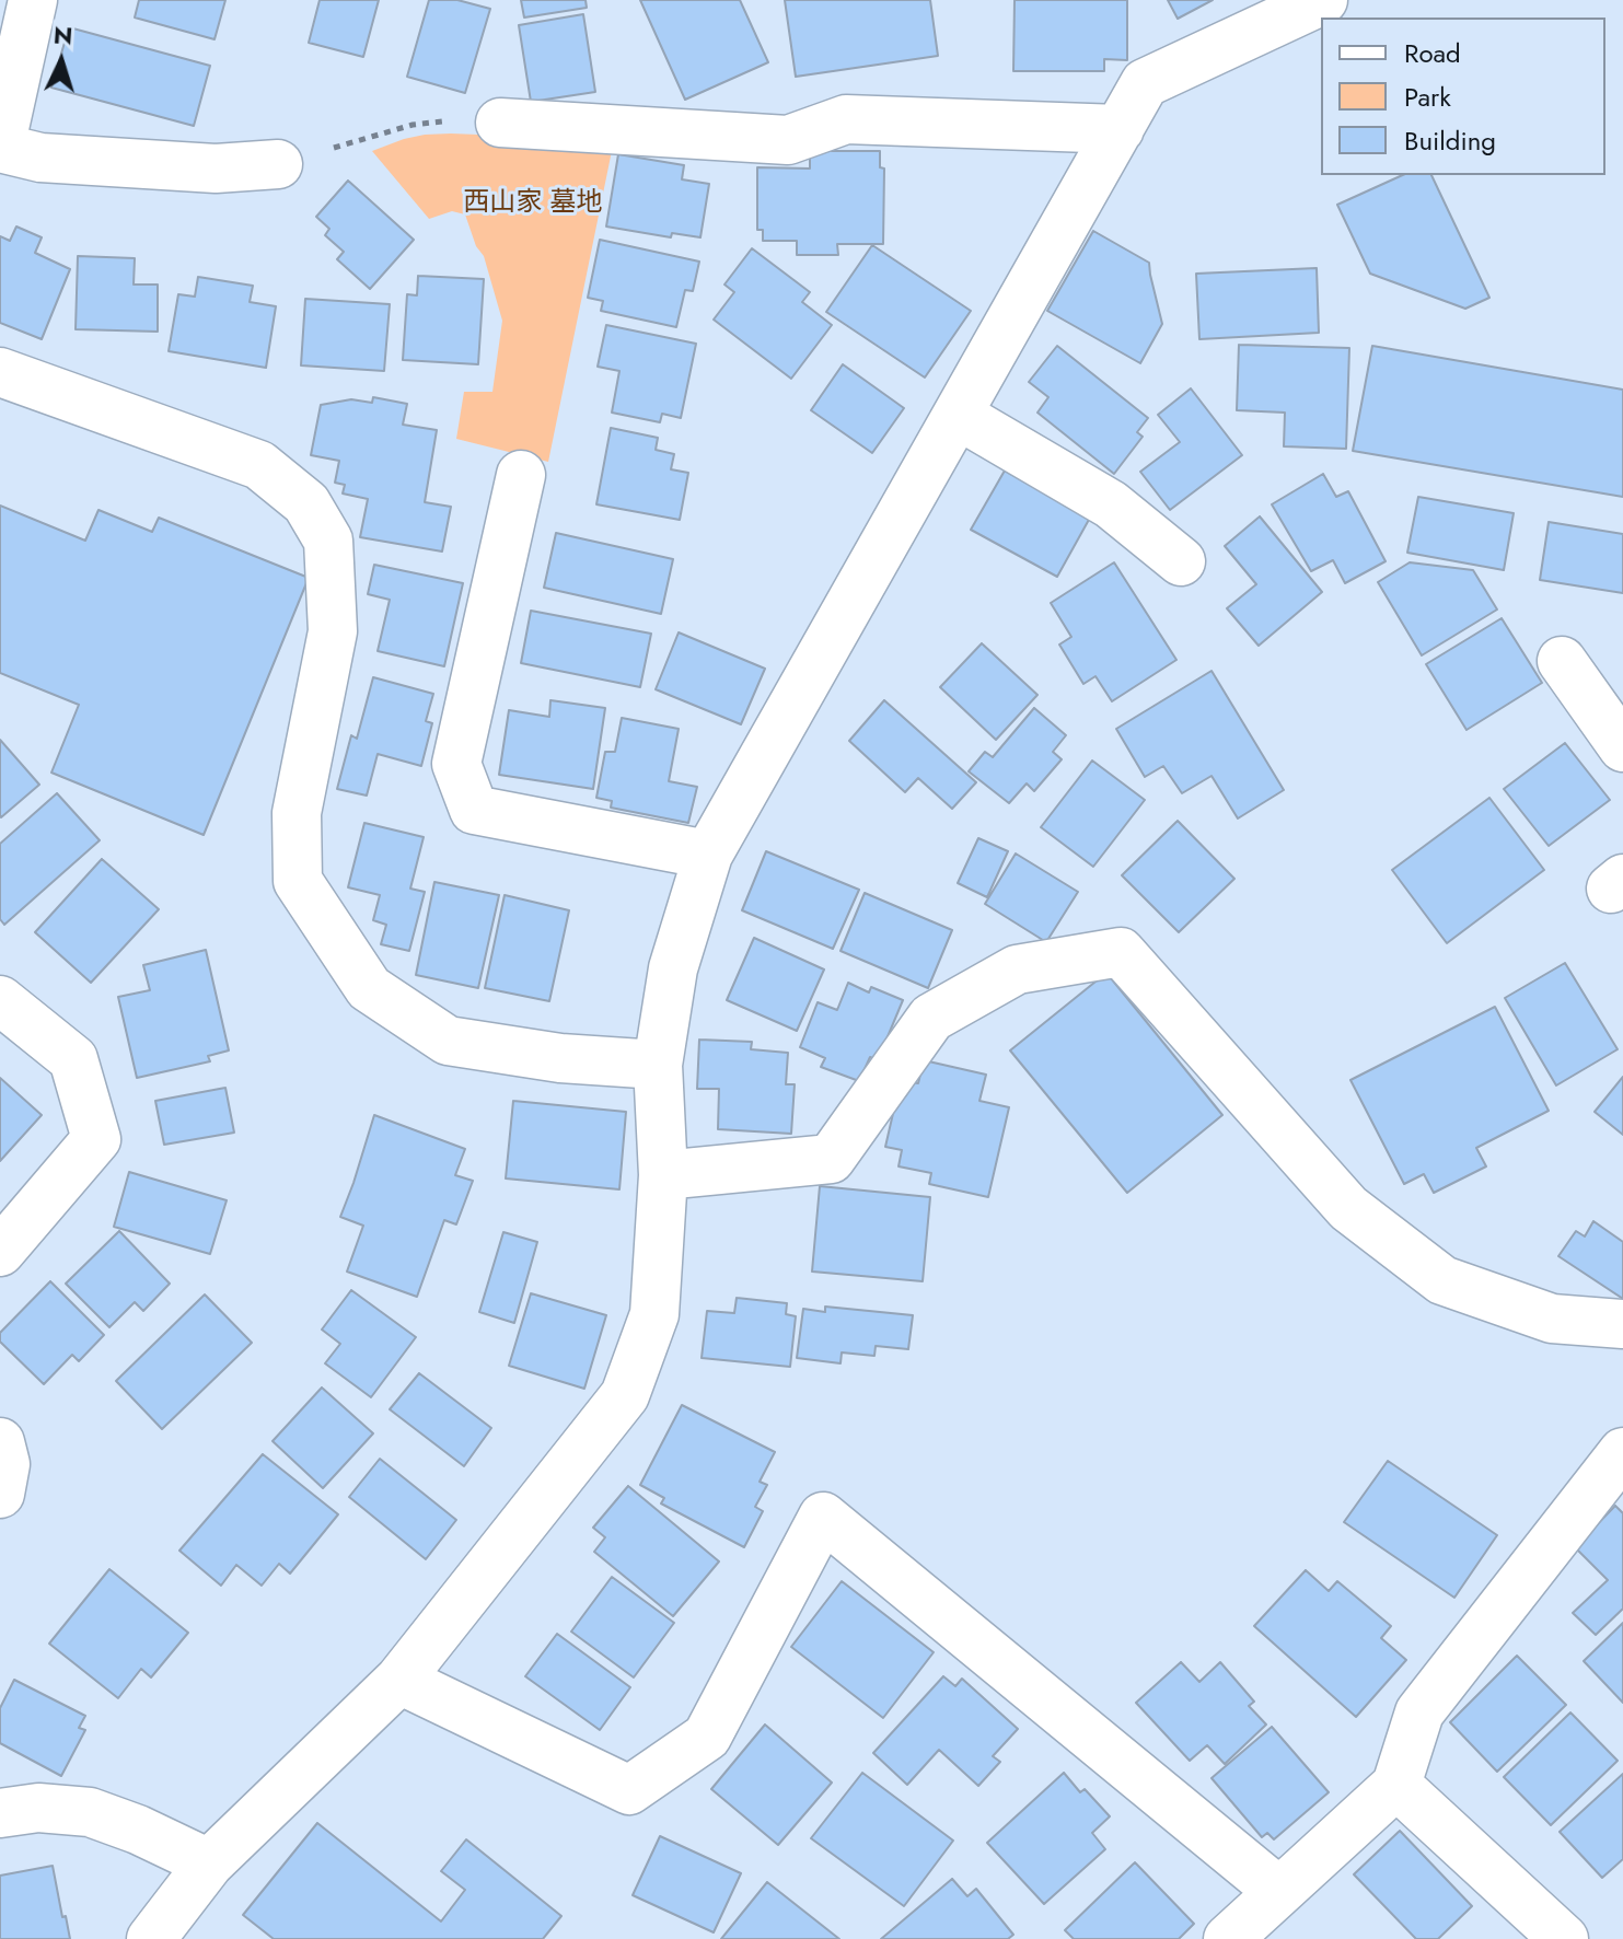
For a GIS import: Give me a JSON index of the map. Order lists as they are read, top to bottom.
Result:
{
  "parks": ["西山家 墓地"],
  "legend": ["Road", "Park", "Building"],
  "north": "top"
}
